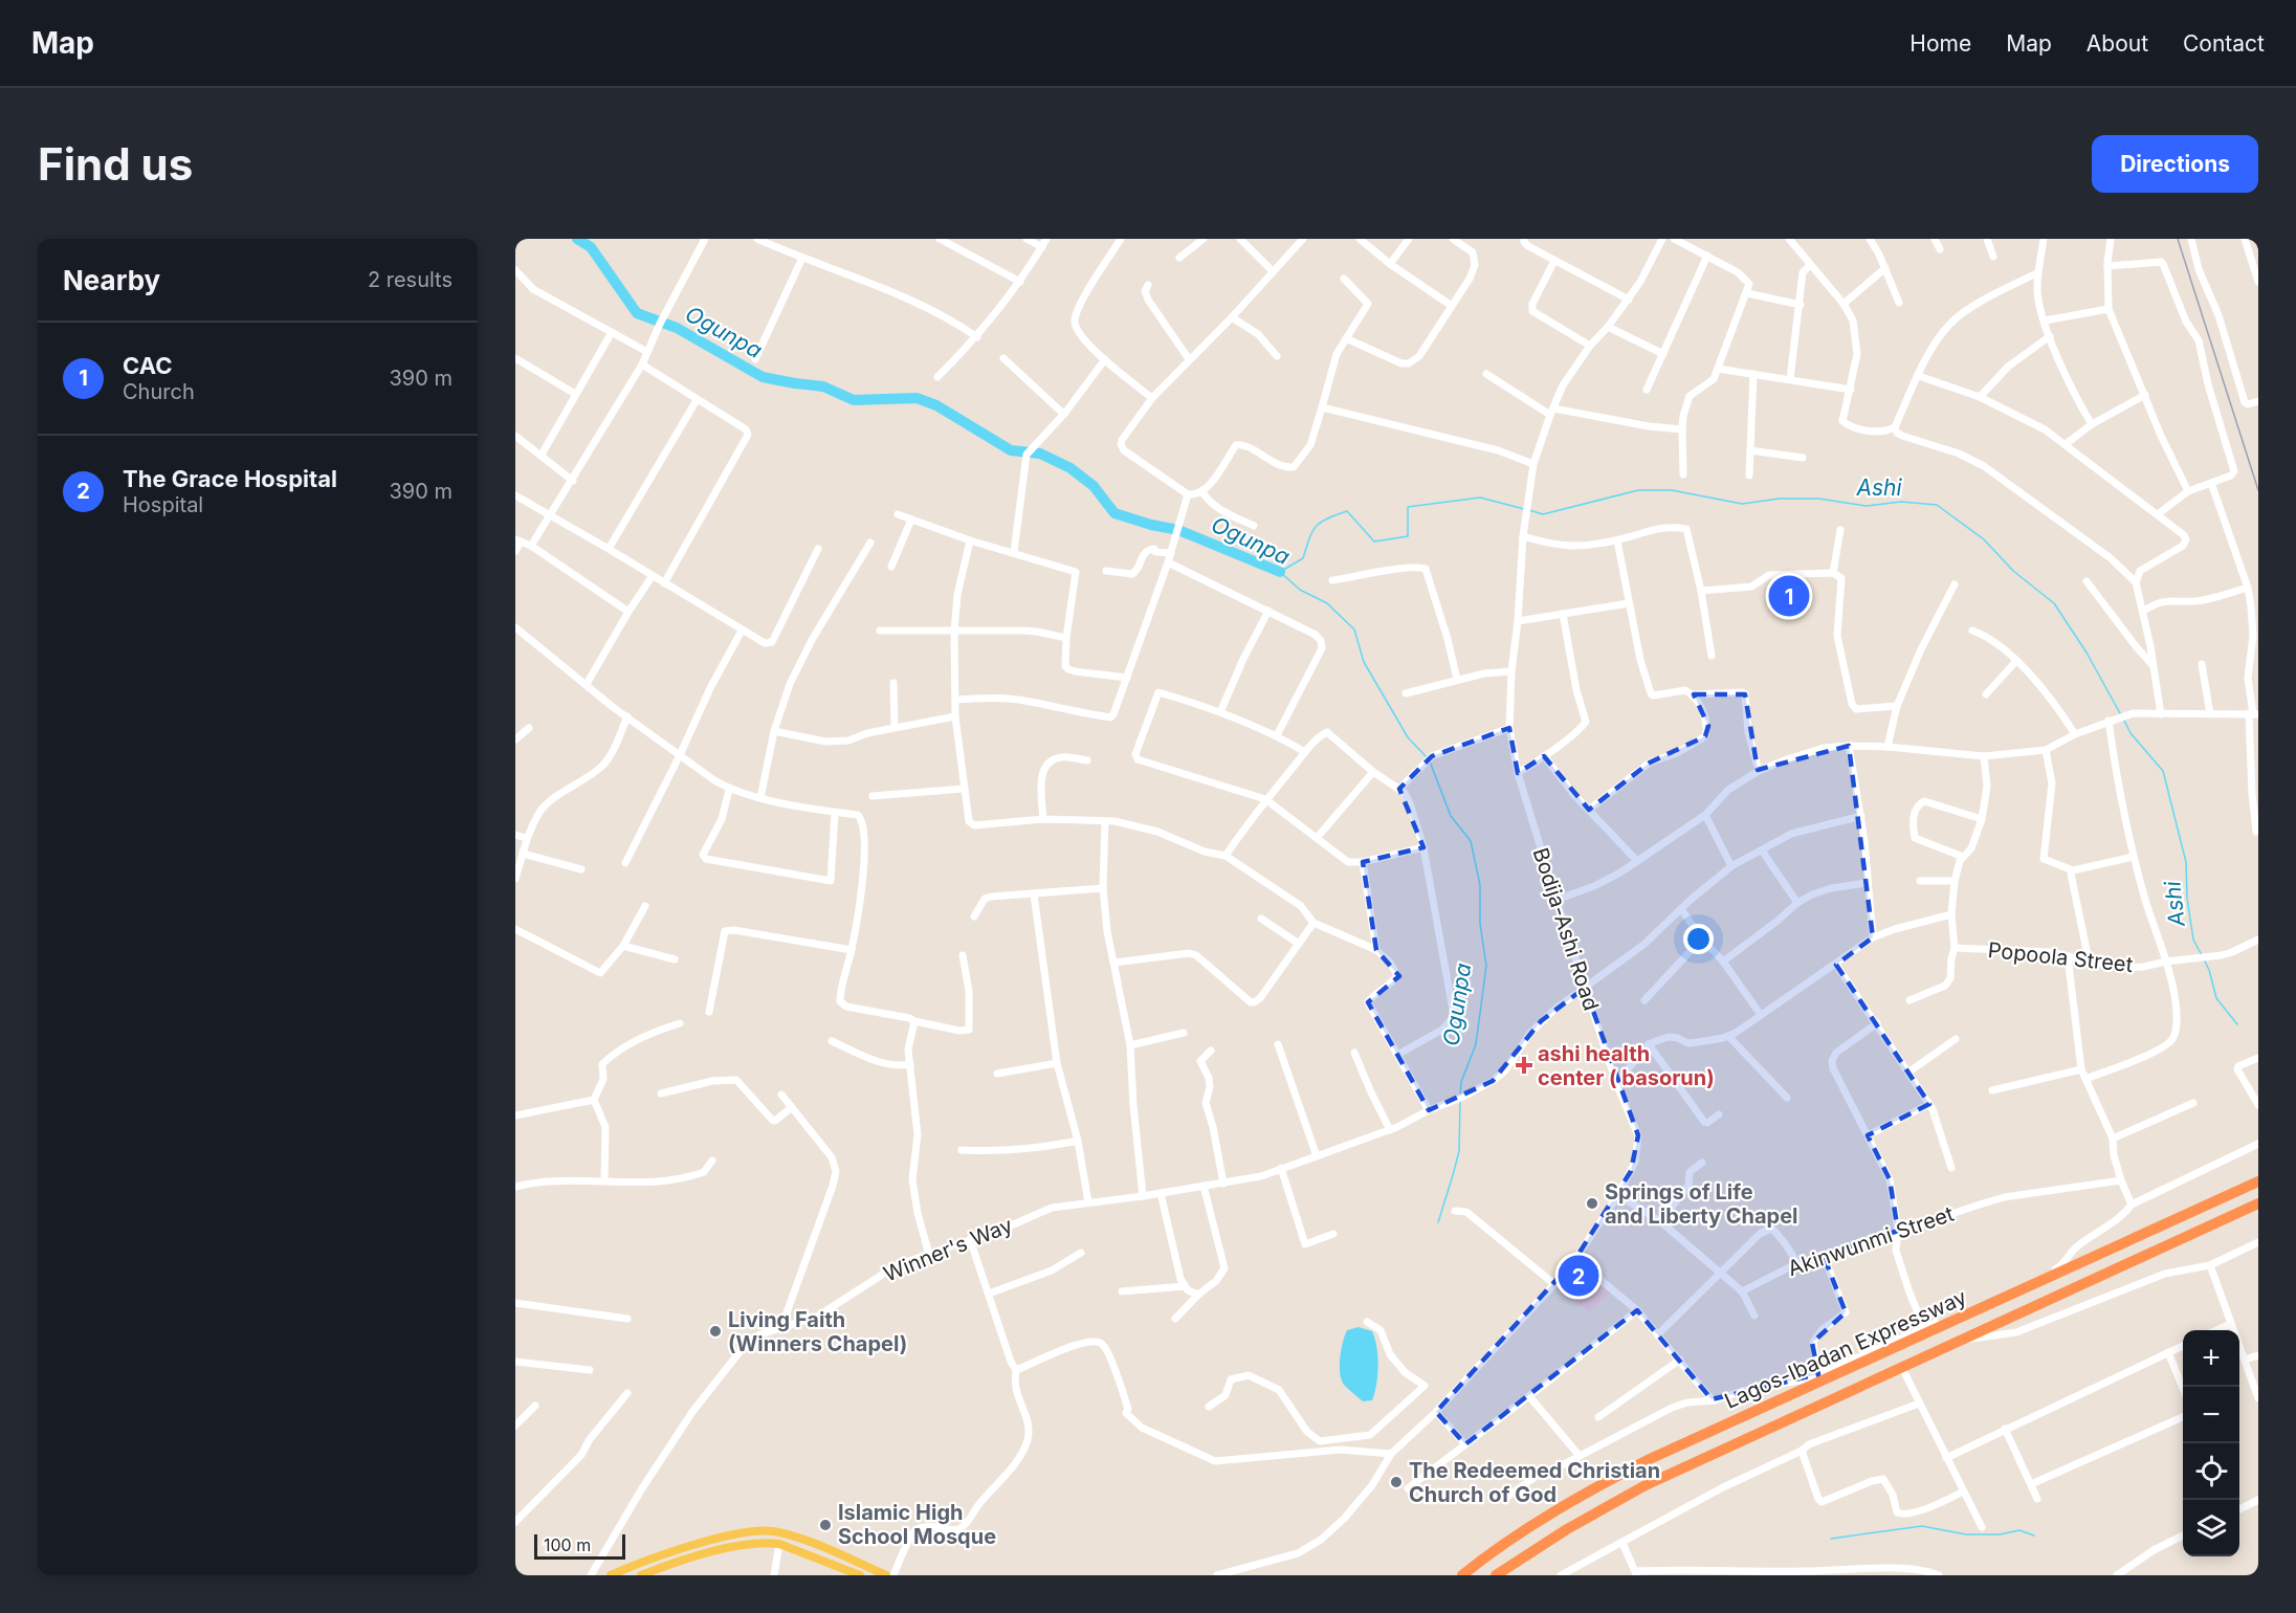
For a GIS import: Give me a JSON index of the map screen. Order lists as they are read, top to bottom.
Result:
{
  "streets": {
    "highway": ["Lagos-Ibadan Expressway"],
    "street": [
      "Bodija-Ashi Road",
      "Popoola Street",
      "Akinwunmi Street",
      "Winner's Way"
    ]
  },
  "crossings": [
    ["Bodija-Ashi Road", "Winner's Way"]
  ],
  "water": ["Ogunpa", "Ashi"],
  "places": {
    "health": ["ashi health center ( basorun)"],
    "other": [
      "Springs of Life and Liberty Chapel",
      "Living Faith (Winners Chapel)",
      "The Redeemed Christian Church of God",
      "Islamic High School Mosque"
    ]
  },
  "scale_bar": "100 m",
  "page": {
    "header": "Map",
    "nav": [
      "Home",
      "Map",
      "About",
      "Contact"
    ],
    "buttons": "Directions",
    "title": "Find us",
    "heading": ["Nearby", "2 results"],
    "list": [
      {
        "mark": "1",
        "name": "CAC",
        "note": "Church",
        "value": "390 m"
      },
      {
        "mark": "2",
        "name": "The Grace Hospital",
        "note": "Hospital",
        "value": "390 m"
      }
    ],
    "pins": ["1", "2"],
    "map_buttons": ["+", "−"],
    "scale": "100 m"
  }
}
